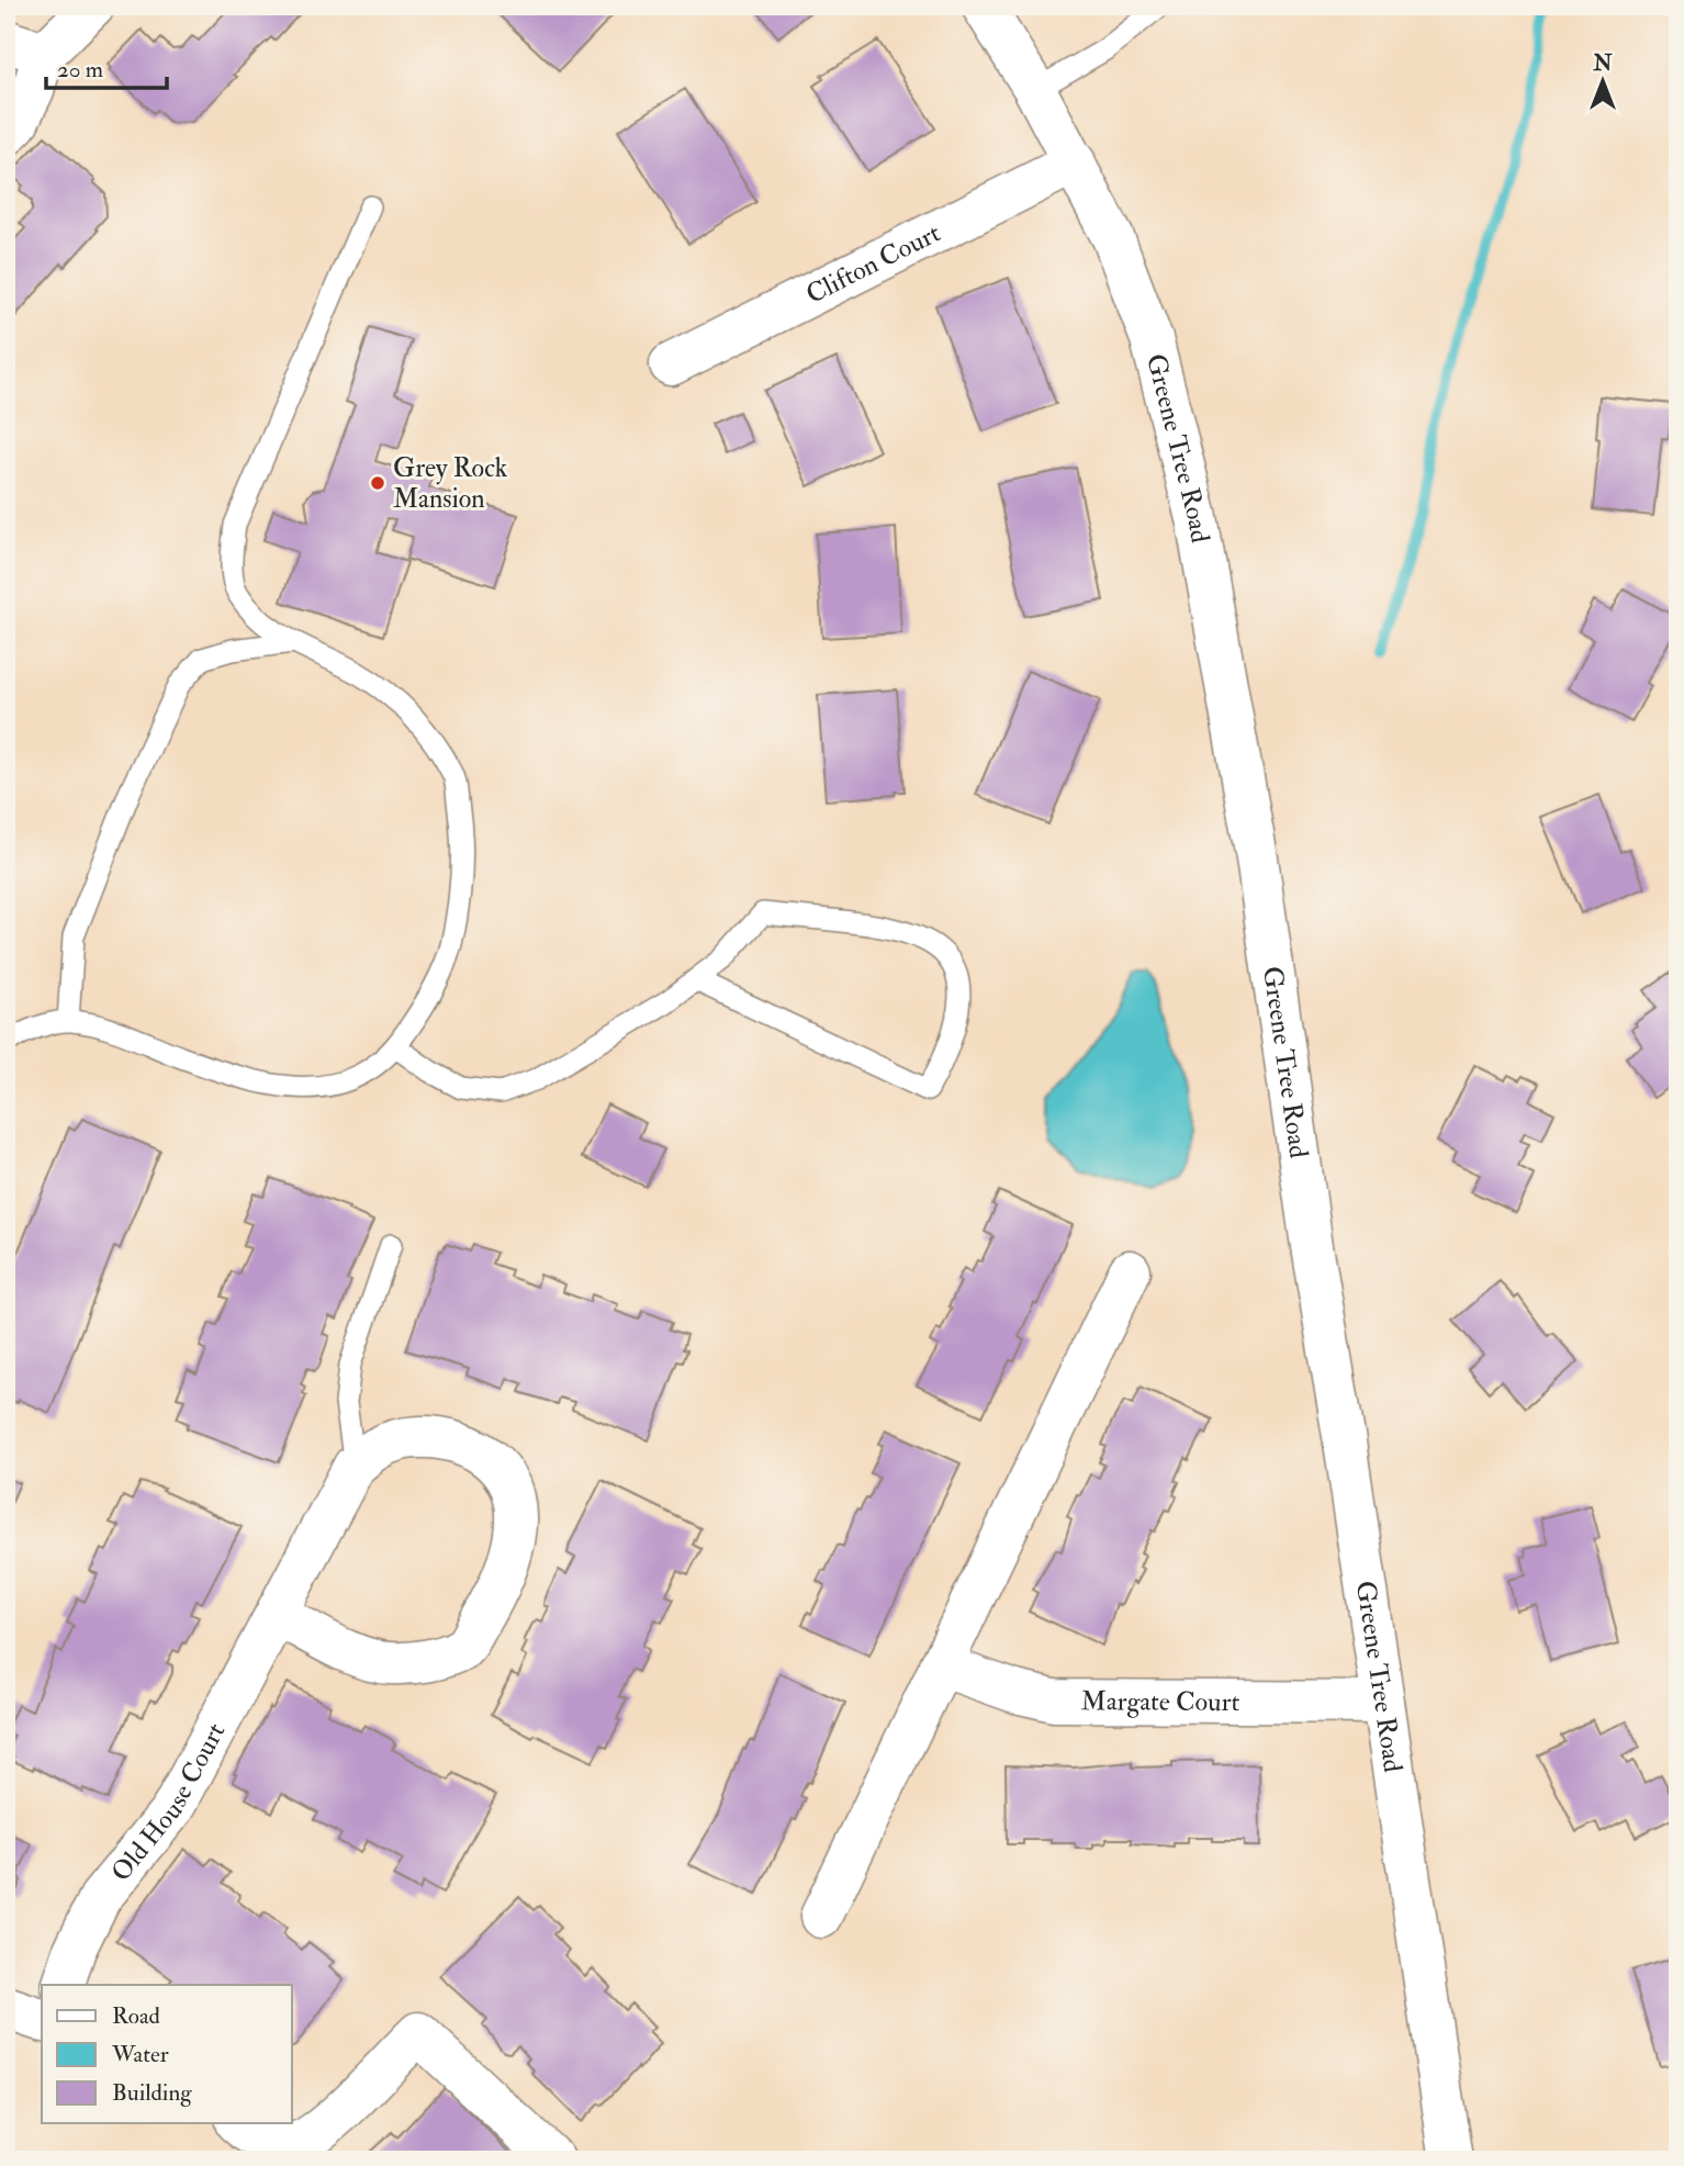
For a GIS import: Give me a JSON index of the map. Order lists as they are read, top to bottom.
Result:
{
  "streets": {
    "street": [
      "Clifton Court",
      "Greene Tree Road",
      "Margate Court",
      "Old House Court"
    ]
  },
  "crossings": [
    ["Clifton Court", "Greene Tree Road"],
    ["Greene Tree Road", "Margate Court"]
  ],
  "places": ["Grey Rock Mansion"],
  "legend": ["Road", "Water", "Building"],
  "scale_bar": "20 m",
  "north": "top"
}
